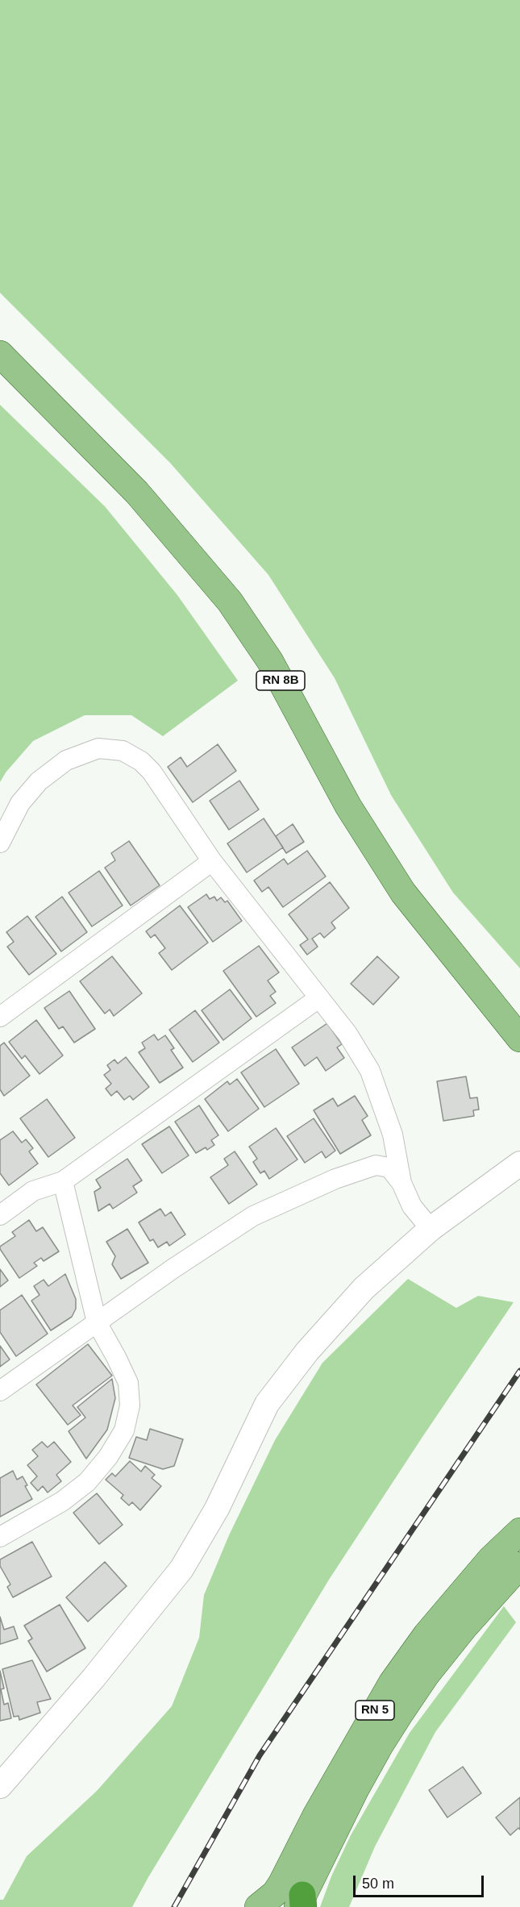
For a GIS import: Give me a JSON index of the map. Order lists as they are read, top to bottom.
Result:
{
  "streets": {
    "main road": ["RN 8B", "RN 5"]
  },
  "scale_bar": "50 m"
}
